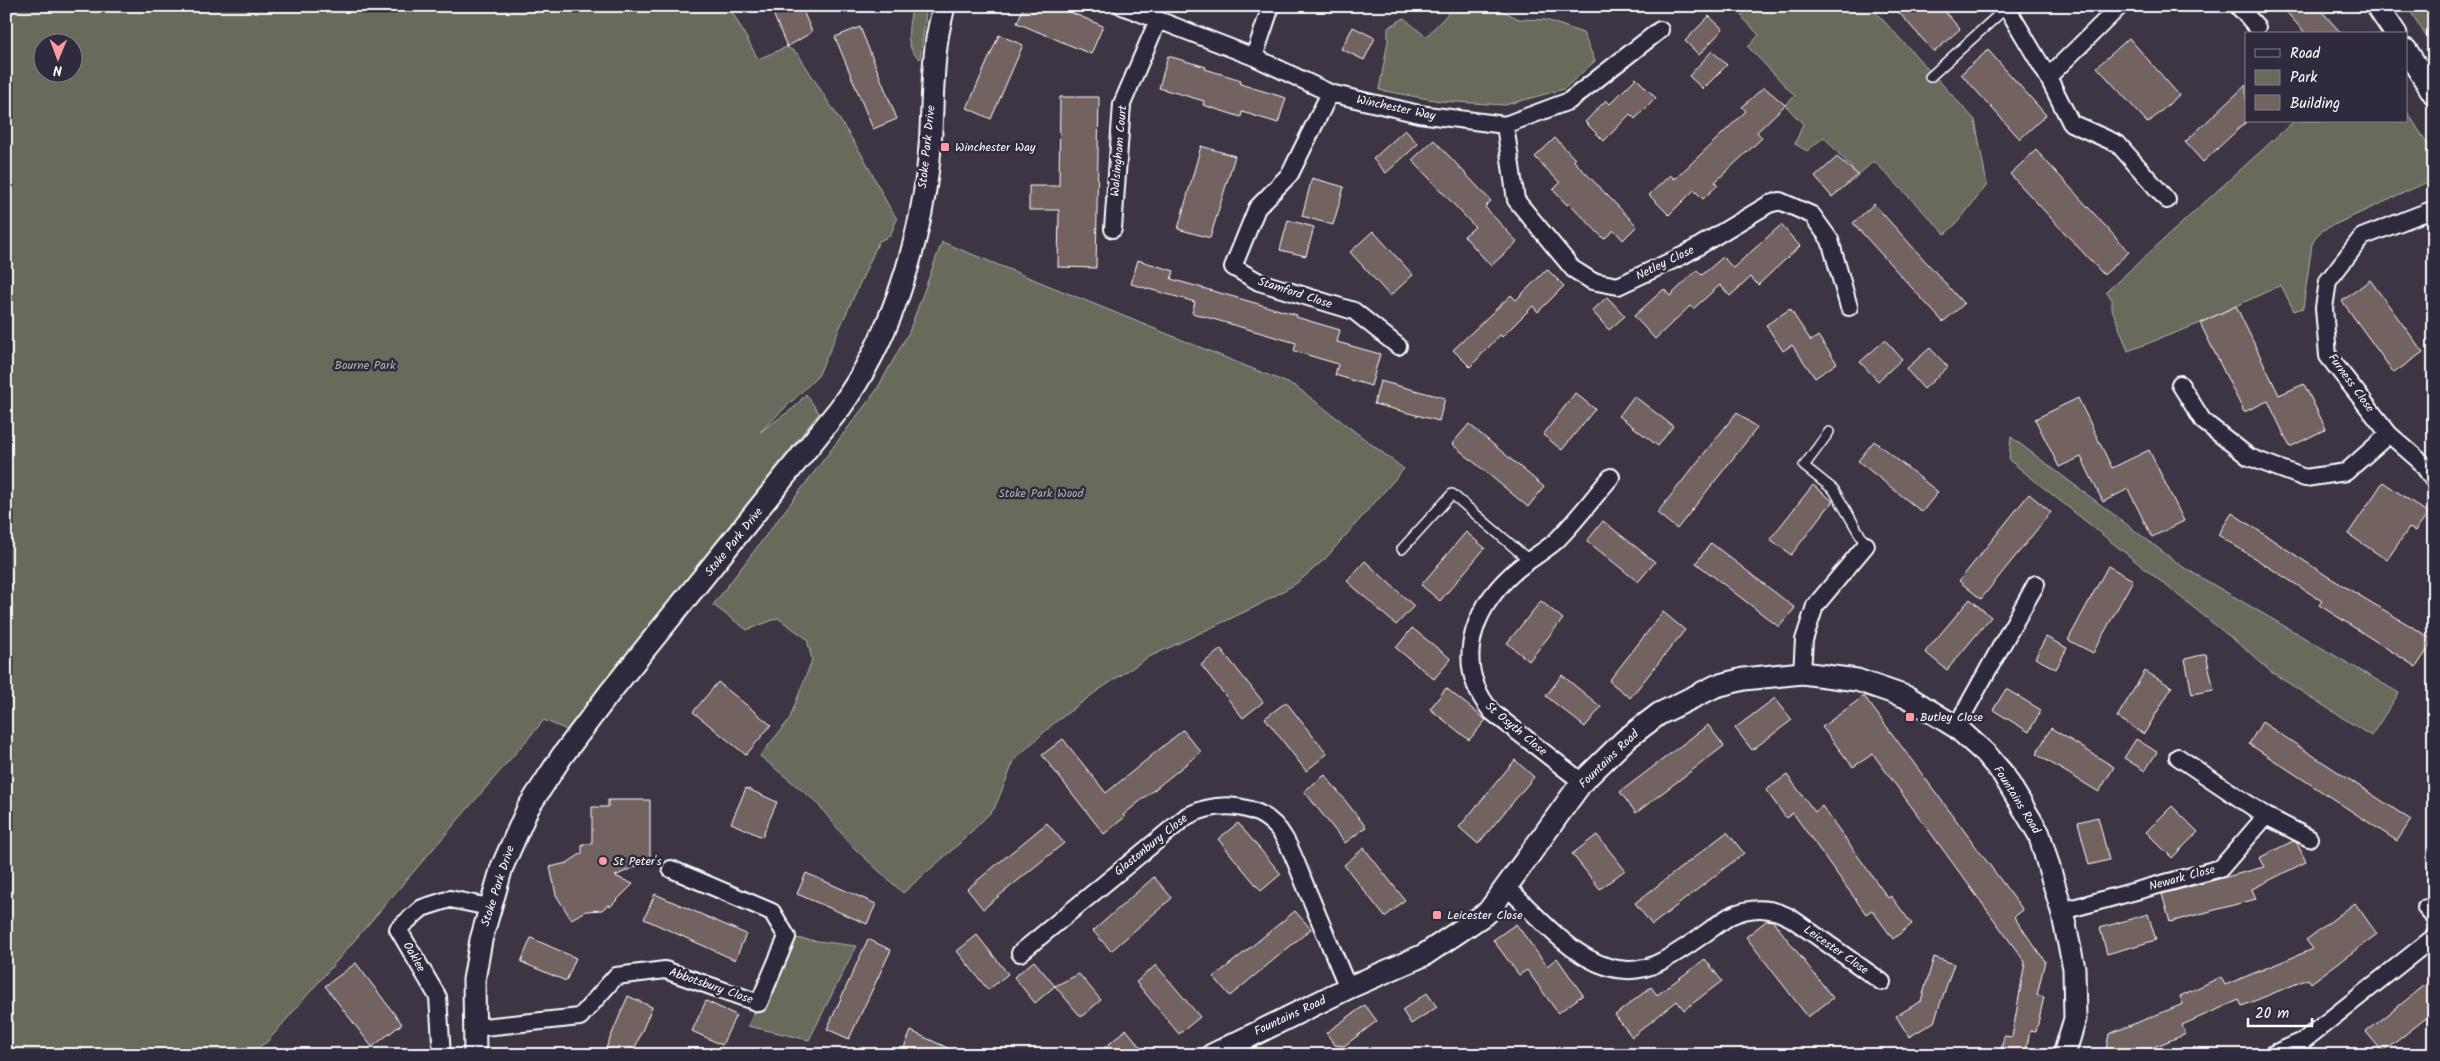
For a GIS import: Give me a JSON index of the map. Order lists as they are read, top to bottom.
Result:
{
  "streets": {
    "street": [
      "Winchester Way",
      "Stoke Park Drive",
      "Walsingham Court",
      "Netley Close",
      "Stamford Close",
      "Furness Close",
      "St Osyth Close",
      "Fountains Road",
      "Glastonbury Close",
      "Newark Close",
      "Leicester Close",
      "Oaklee",
      "Abbotsbury Close"
    ]
  },
  "crossings": [
    ["Winchester Way", "Walsingham Court"],
    ["Winchester Way", "Netley Close"],
    ["Winchester Way", "Stamford Close"],
    ["Stoke Park Drive", "Oaklee"],
    ["Stoke Park Drive", "Abbotsbury Close"],
    ["St Osyth Close", "Fountains Road"],
    ["Fountains Road", "Glastonbury Close"],
    ["Fountains Road", "Newark Close"],
    ["Fountains Road", "Leicester Close"]
  ],
  "parks": ["Bourne Park", "Stoke Park Wood"],
  "places": {
    "transit": ["Winchester Way", "Butley Close", "Leicester Close"],
    "other": ["St Peter's"]
  },
  "legend": ["Road", "Park", "Building"],
  "scale_bar": "20 m",
  "north": "bottom"
}
